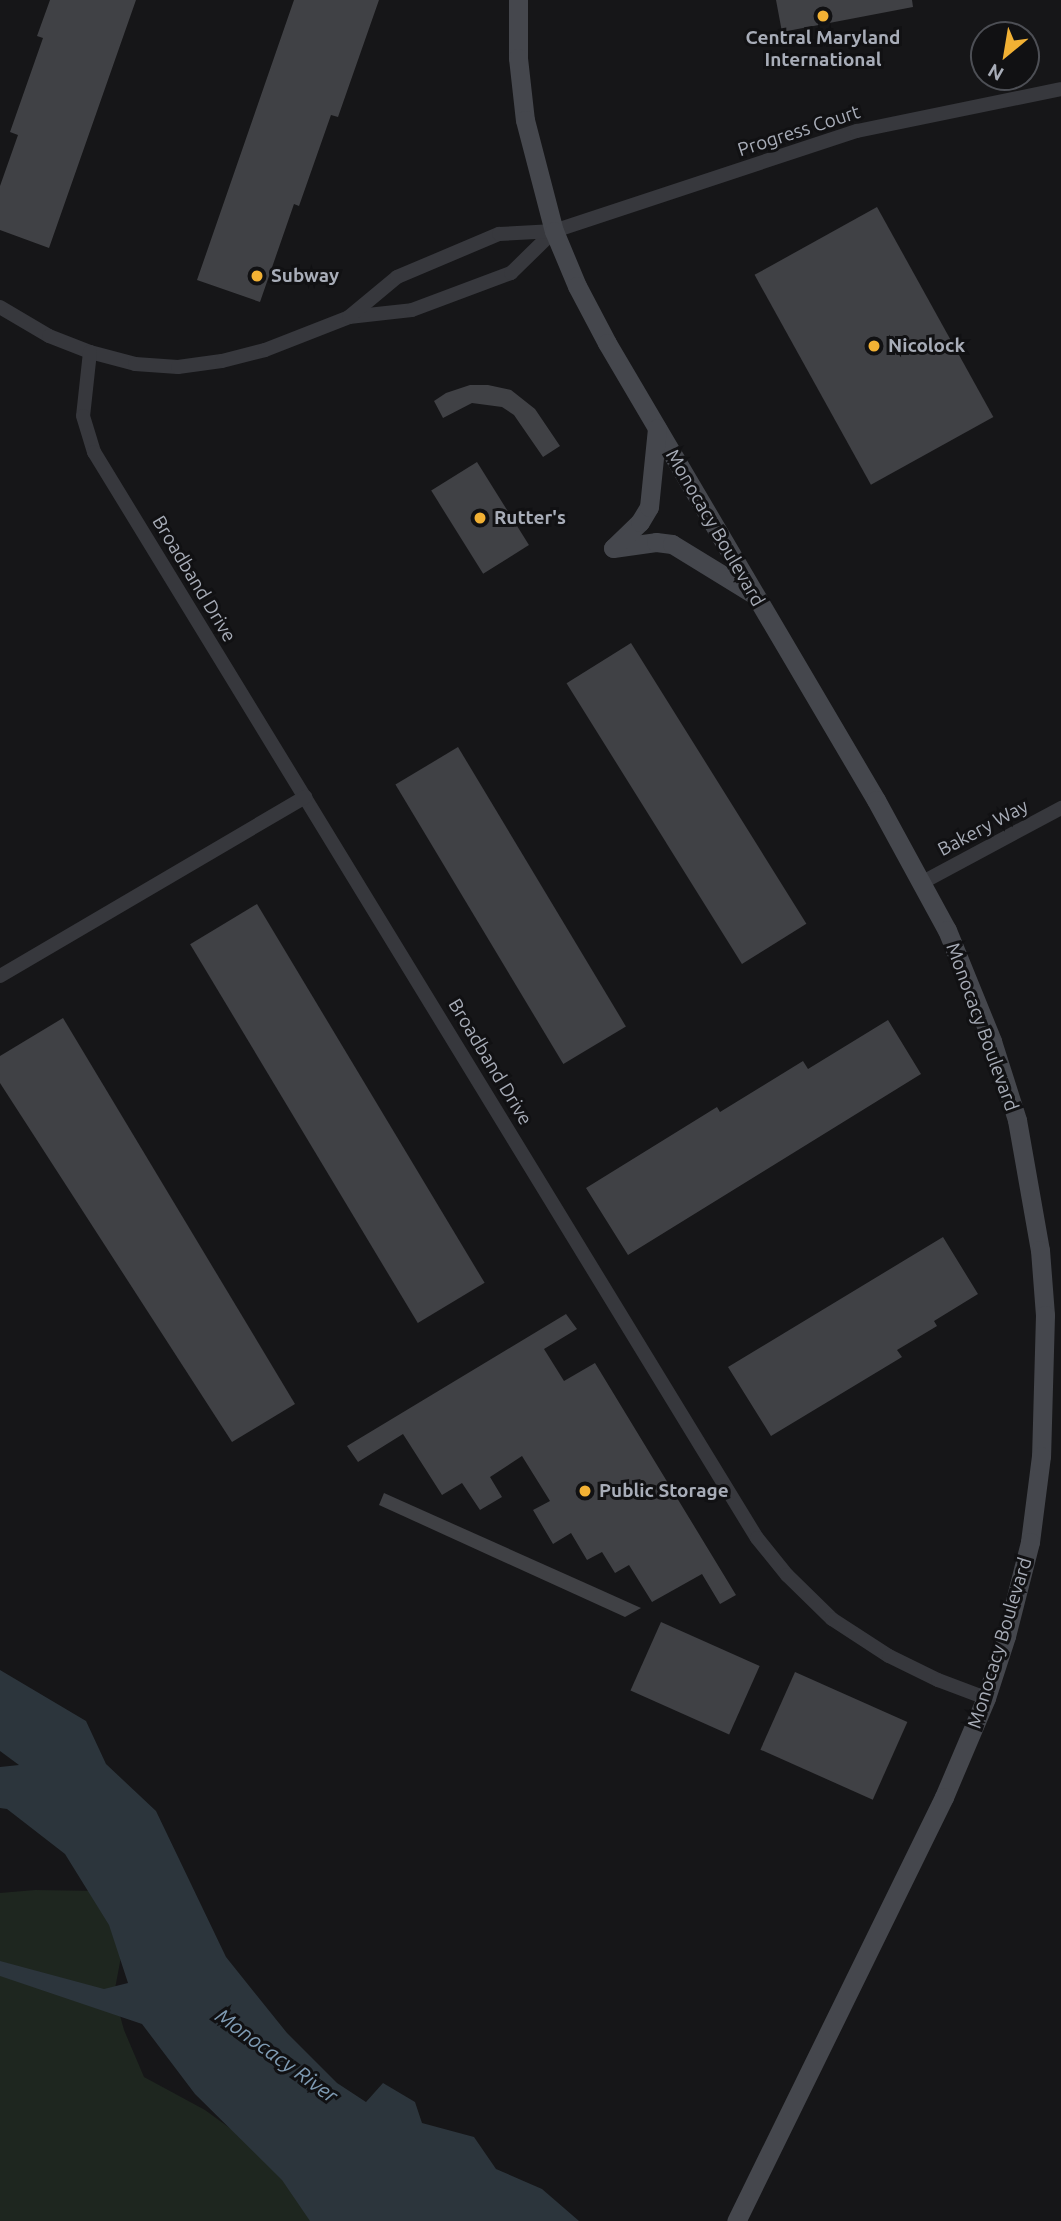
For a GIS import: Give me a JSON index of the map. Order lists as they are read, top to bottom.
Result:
{
  "streets": {
    "main road": ["Monocacy Boulevard"],
    "street": ["Progress Court", "Broadband Drive", "Bakery Way"]
  },
  "crossings": [
    ["Progress Court", "Monocacy Boulevard"],
    ["Monocacy Boulevard", "Broadband Drive"],
    ["Monocacy Boulevard", "Bakery Way"]
  ],
  "water": ["Monocacy River"],
  "places": [
    "Central Maryland International",
    "Subway",
    "Nicolock",
    "Rutter's",
    "Public Storage"
  ],
  "north": "bottom left"
}
